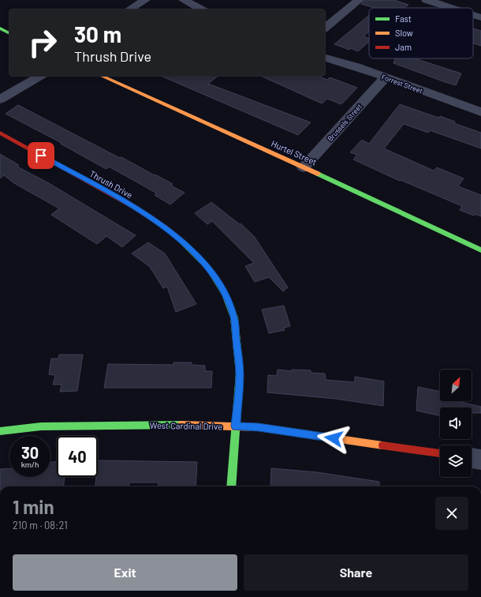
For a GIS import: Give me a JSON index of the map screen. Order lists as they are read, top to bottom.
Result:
{
  "streets": {
    "street": [
      "Forrest Street",
      "Brussels Street",
      "Hurtel Street",
      "Thrush Drive",
      "West Cardinal Drive"
    ]
  },
  "crossings": [
    ["Forrest Street", "Brussels Street"],
    ["Brussels Street", "Hurtel Street"],
    ["Thrush Drive", "West Cardinal Drive"]
  ],
  "legend": ["Fast", "Slow", "Jam"],
  "north": "top right",
  "page": {
    "turn": ["30 m", "Thrush Drive"],
    "speed": "30 km/h",
    "limit": "40",
    "heading": ["1 min", "210 m · 08:21"],
    "buttons": ["Exit", "Share"]
  }
}
